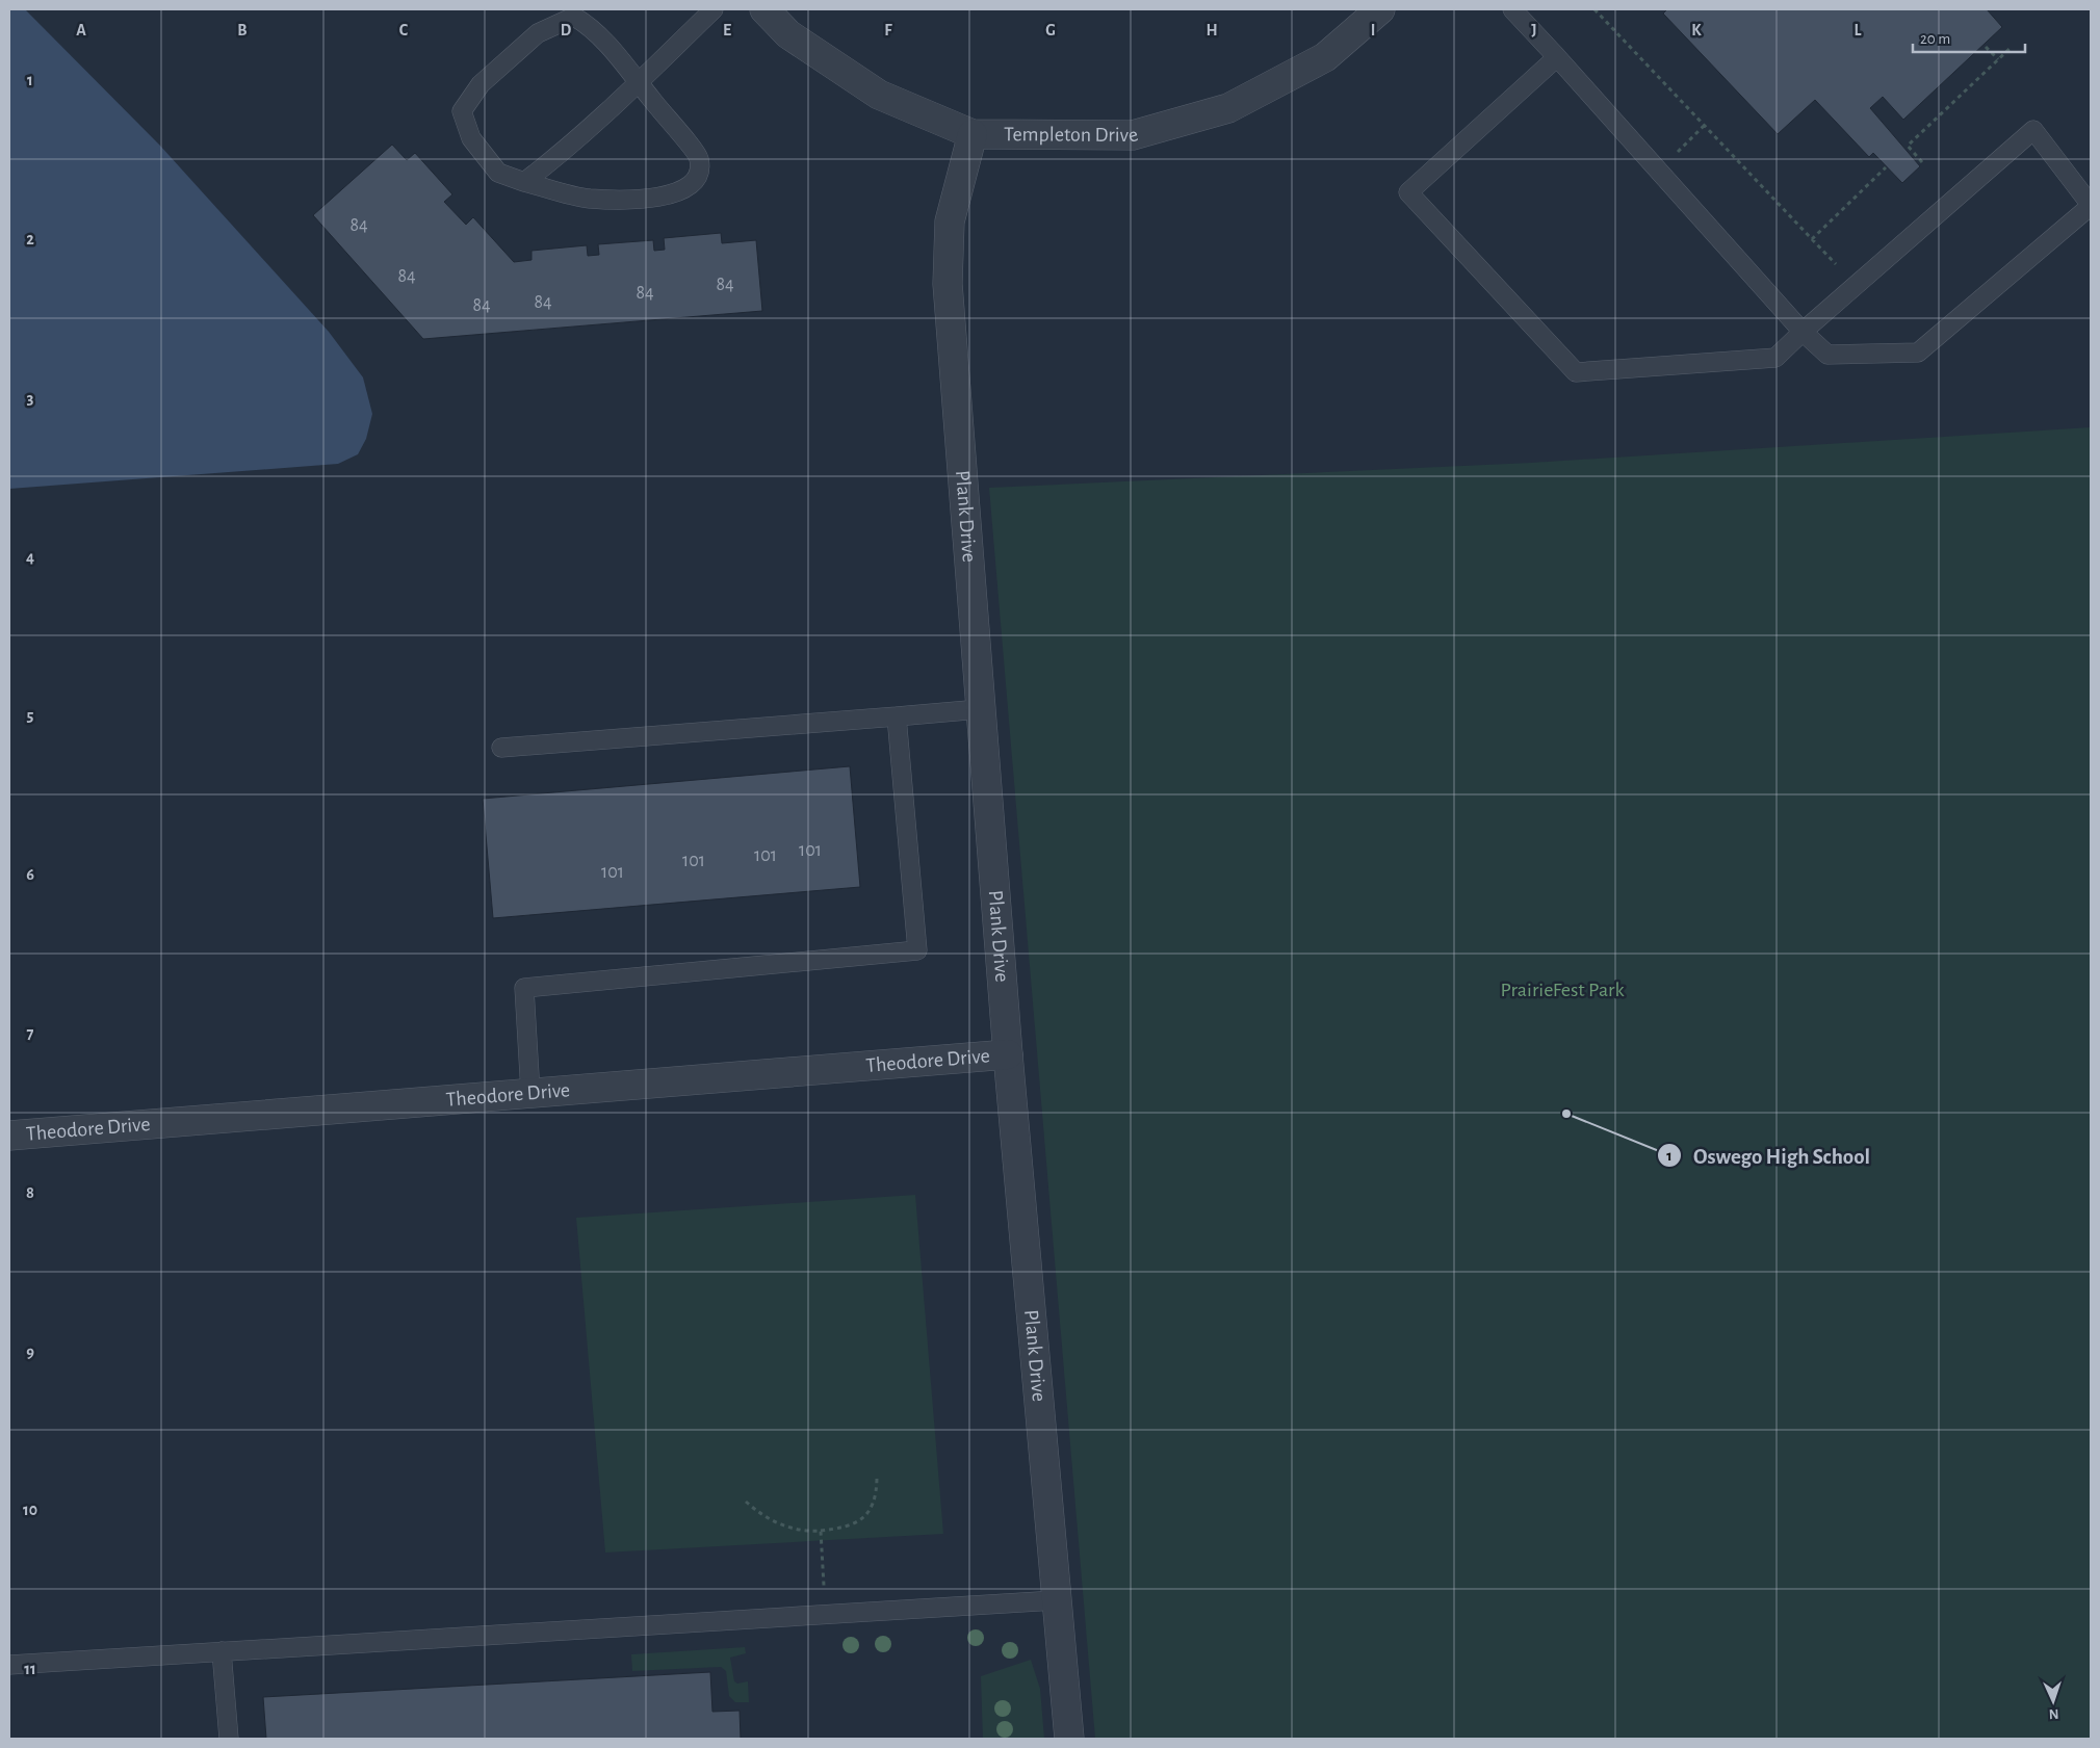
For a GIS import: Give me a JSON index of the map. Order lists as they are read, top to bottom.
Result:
{
  "streets": {
    "street": ["Templeton Drive", "Plank Drive", "Theodore Drive"]
  },
  "crossings": [
    ["Templeton Drive", "Plank Drive"],
    ["Plank Drive", "Theodore Drive"]
  ],
  "parks": ["PrairieFest Park"],
  "places": ["Oswego High School"],
  "house_numbers": [
    "84",
    "84",
    "84",
    "84",
    "84",
    "84",
    "101",
    "101",
    "101",
    "101"
  ],
  "scale_bar": "20 m",
  "north": "bottom",
  "grid": {
    "columns": [
      "A",
      "B",
      "C",
      "D",
      "E",
      "F",
      "G",
      "H",
      "I",
      "J",
      "K",
      "L"
    ],
    "rows": [
      "1",
      "2",
      "3",
      "4",
      "5",
      "6",
      "7",
      "8",
      "9",
      "10",
      "11"
    ]
  }
}
